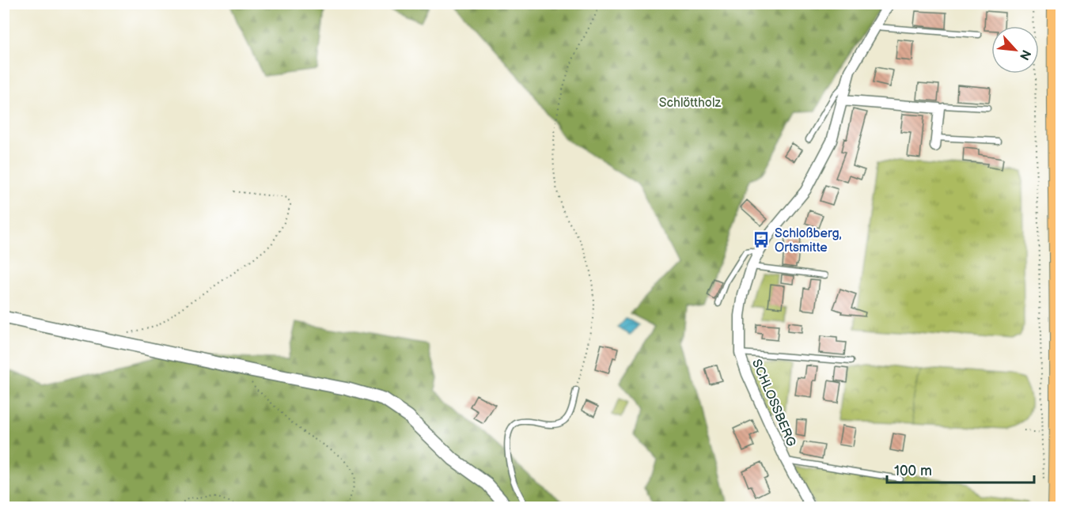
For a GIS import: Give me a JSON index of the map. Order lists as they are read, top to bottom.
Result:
{
  "streets": {
    "street": ["SCHLOSSBERG"]
  },
  "parks": ["Schlöttholz"],
  "places": {
    "bus stop": ["Schloßberg, Ortsmitte"]
  },
  "scale_bar": "100 m",
  "north": "bottom right"
}
